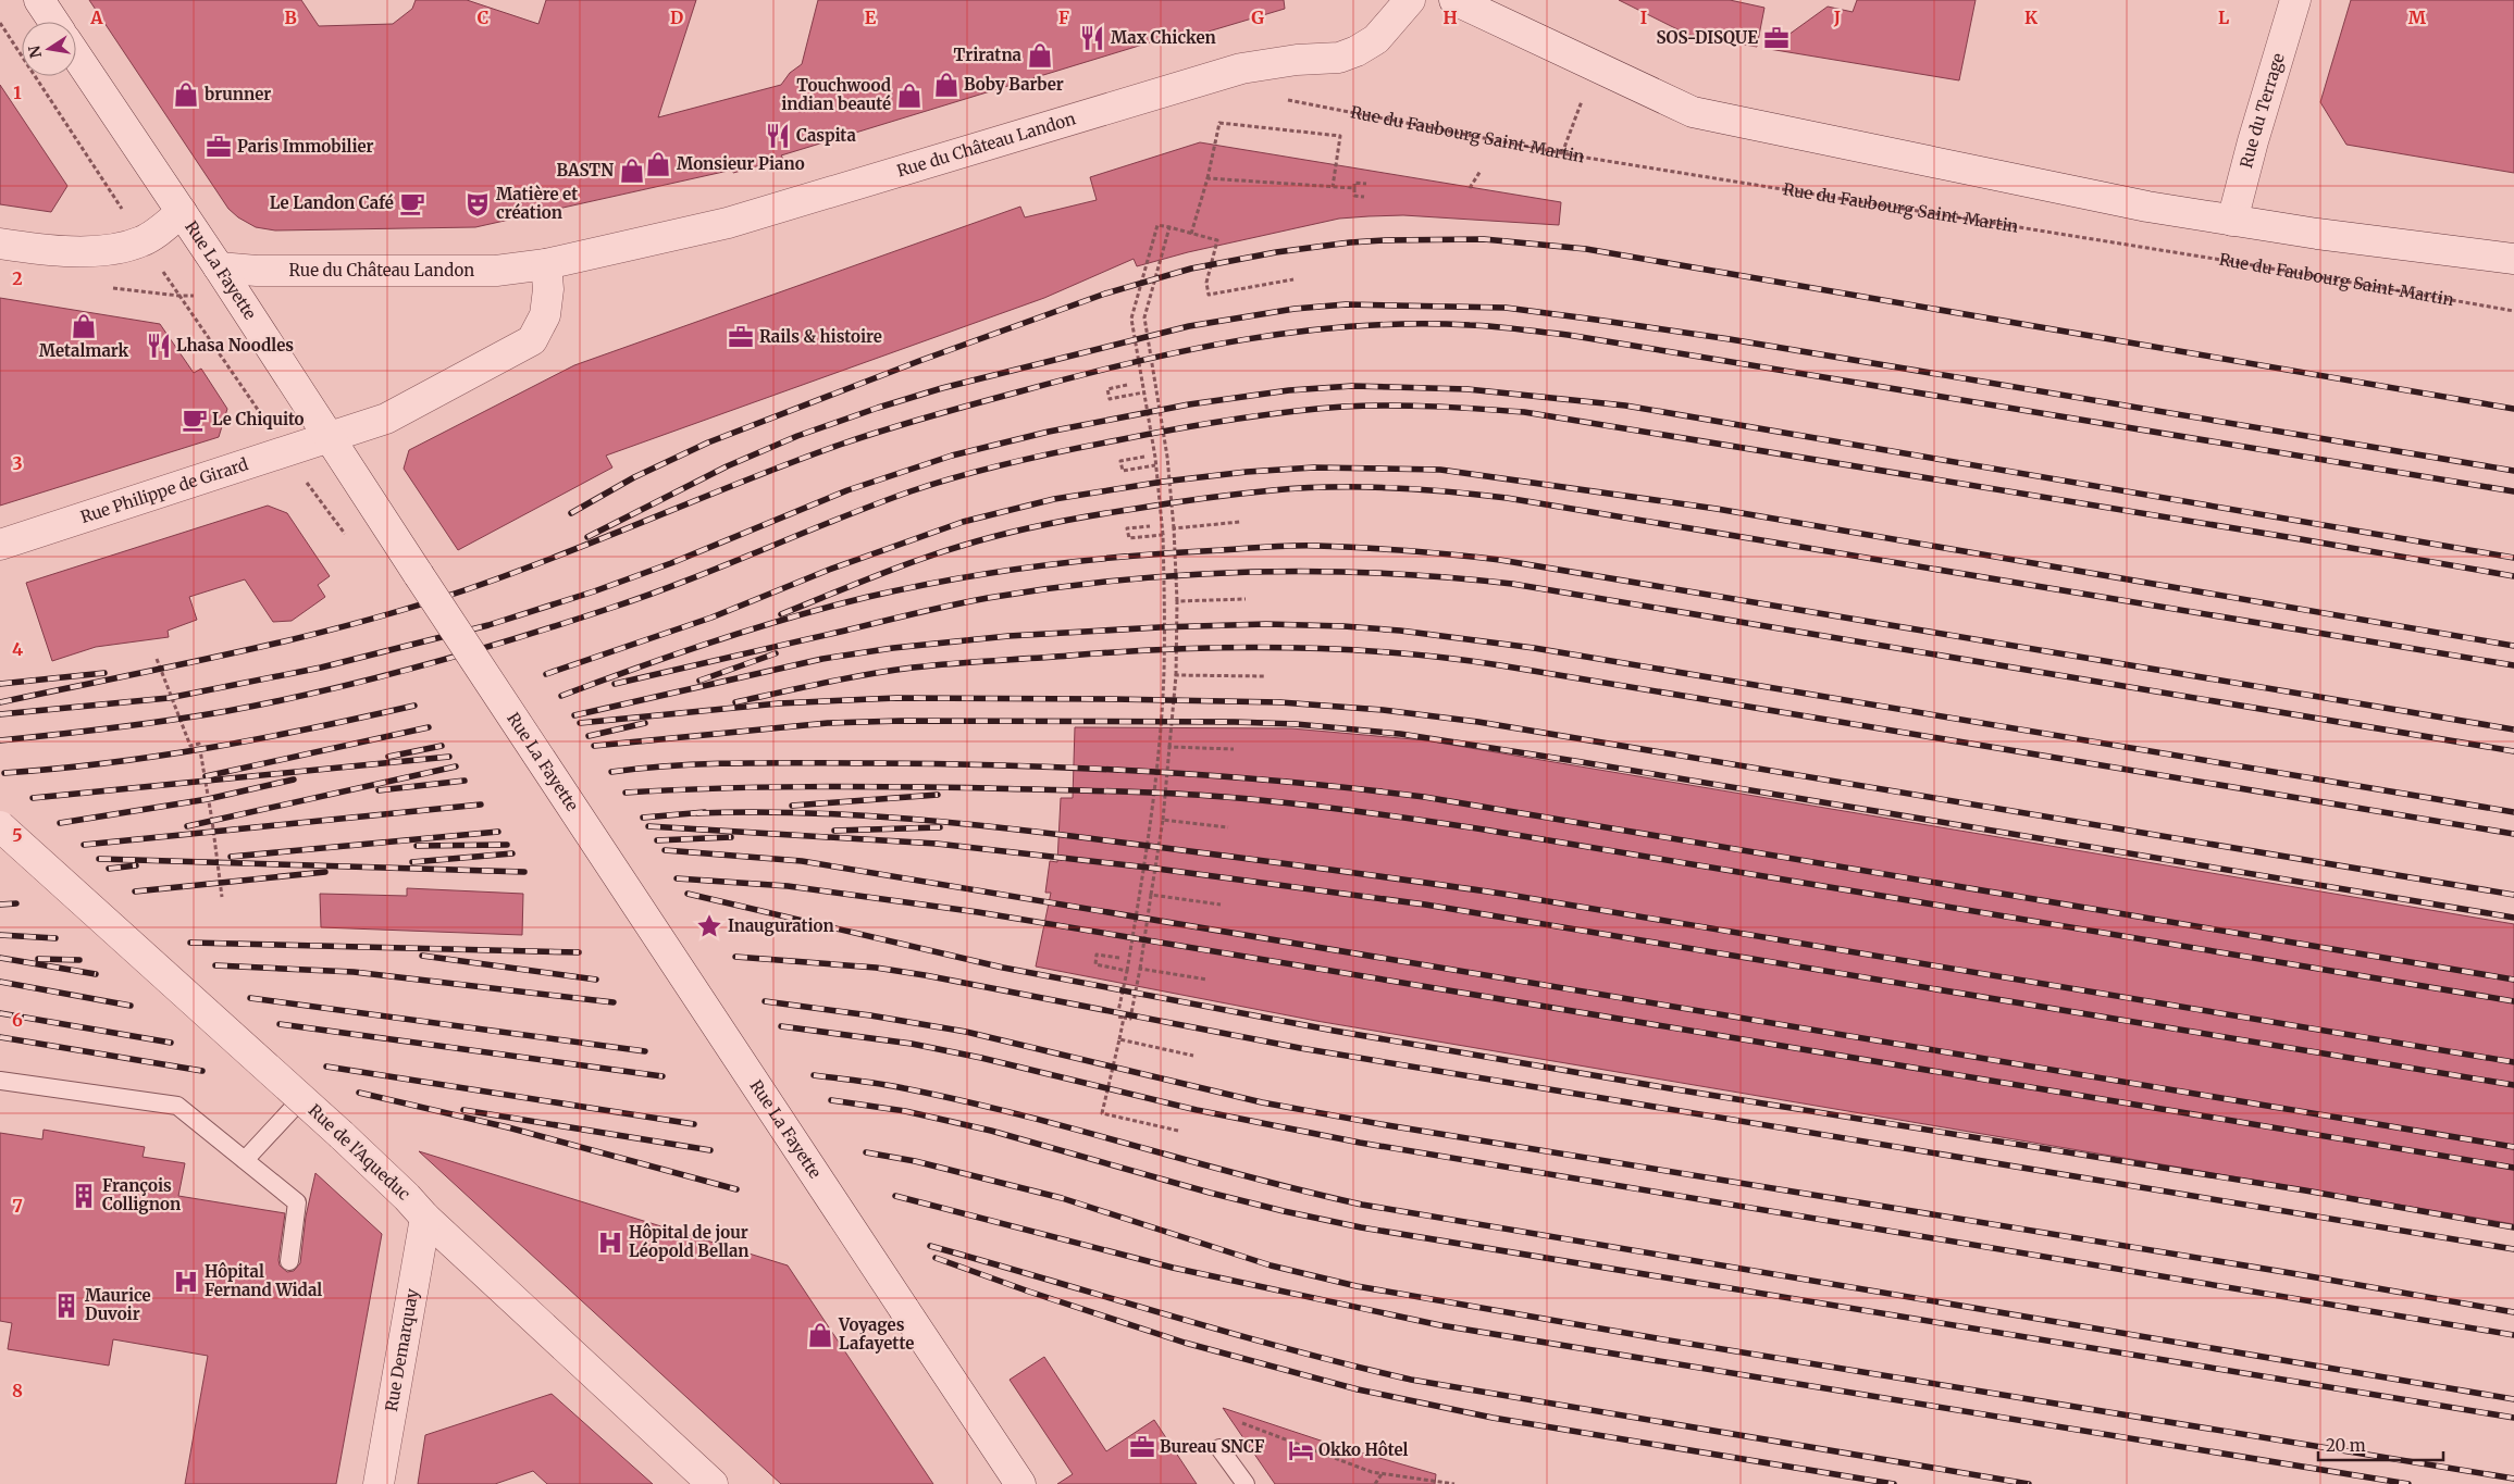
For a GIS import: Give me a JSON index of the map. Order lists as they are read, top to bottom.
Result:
{
  "streets": {
    "street": [
      "Rue du Terrage",
      "Rue du Château Landon",
      "Rue La Fayette",
      "Rue Philippe de Girard",
      "Rue de l'Aqueduc",
      "Rue Demarquay"
    ],
    "path": ["Rue du Faubourg Saint-Martin"]
  },
  "crossings": [
    ["Rue du Château Landon", "Rue La Fayette"],
    ["Rue La Fayette", "Rue Philippe de Girard"],
    ["Rue de l'Aqueduc", "Rue Demarquay"]
  ],
  "places": {
    "restaurant": ["Max Chicken", "Caspita", "Lhasa Noodles"],
    "office": [
      "SOS-DISQUE",
      "Paris Immobilier",
      "Rails & histoire",
      "Bureau SNCF"
    ],
    "shop": [
      "Triratna",
      "Boby Barber",
      "brunner",
      "Touchwood indian beauté",
      "Monsieur Piano",
      "BASTN",
      "Metalmark",
      "Voyages Lafayette"
    ],
    "cafe": ["Le Landon Café", "Le Chiquito"],
    "theatre": ["Matière et création"],
    "place": ["Inauguration"],
    "building": ["François Collignon", "Maurice Duvoir"],
    "hospital": ["Hôpital de jour Léopold Bellan", "Hôpital Fernand Widal"],
    "hotel": ["Okko Hôtel"]
  },
  "scale_bar": "20 m",
  "north": "left",
  "grid": {
    "columns": [
      "A",
      "B",
      "C",
      "D",
      "E",
      "F",
      "G",
      "H",
      "I",
      "J",
      "K",
      "L",
      "M"
    ],
    "rows": [
      "1",
      "2",
      "3",
      "4",
      "5",
      "6",
      "7",
      "8"
    ]
  }
}
